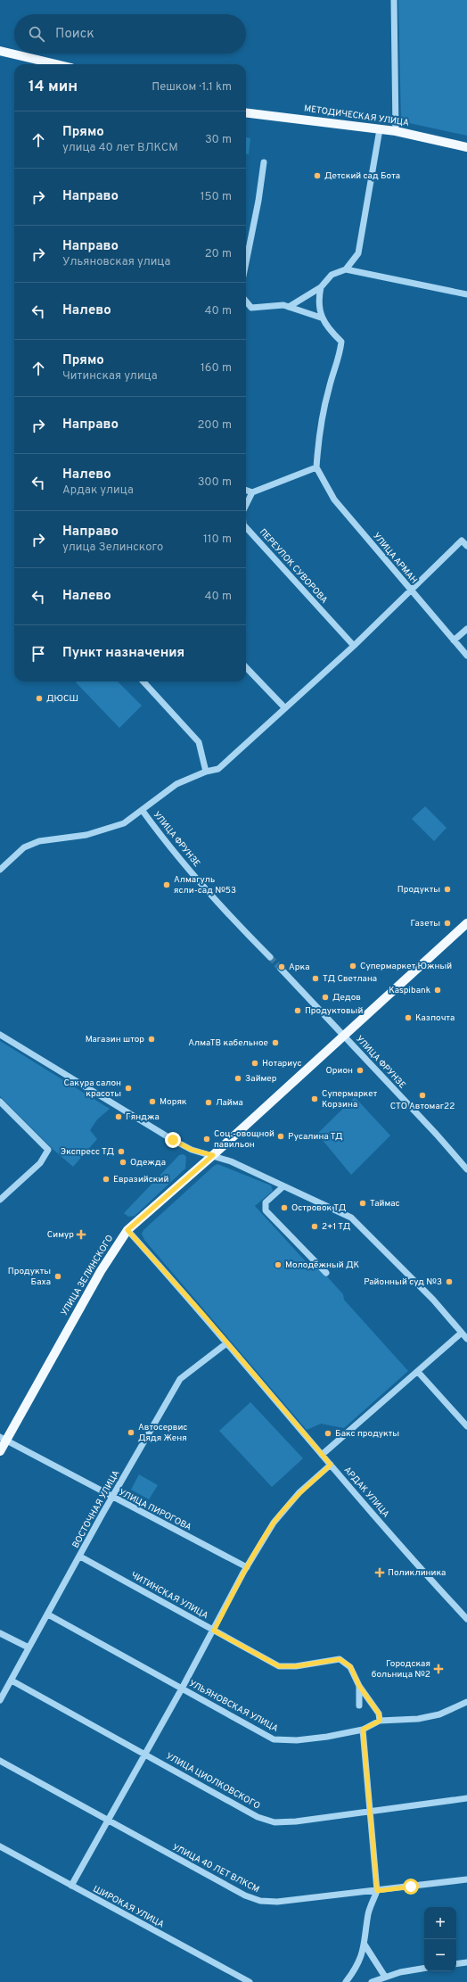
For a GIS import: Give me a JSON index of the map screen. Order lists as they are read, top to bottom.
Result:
{
  "streets": {
    "main road": ["МЕТОДИЧЕСКАЯ УЛИЦА", "УЛИЦА ЗЕЛИНСКОГО"],
    "street": [
      "УЛИЦА АРМАН",
      "ПЕРЕУЛОК СУВОРОВА",
      "УЛИЦА ФРУНЗЕ",
      "АРДАК УЛИЦА",
      "ВОСТОЧНАЯ УЛИЦА",
      "УЛИЦА ПИРОГОВА",
      "ЧИТИНСКАЯ УЛИЦА",
      "УЛЬЯНОВСКАЯ УЛИЦА",
      "УЛИЦА ЦИОЛКОВСКОГО",
      "УЛИЦА 40 ЛЕТ ВЛКСМ",
      "ШИРОКАЯ УЛИЦА"
    ]
  },
  "crossings": [
    ["УЛИЦА ФРУНЗЕ", "УЛИЦА ЗЕЛИНСКОГО"],
    ["УЛИЦА ЗЕЛИНСКОГО", "АРДАК УЛИЦА"],
    ["УЛИЦА ЗЕЛИНСКОГО", "УЛИЦА ПИРОГОВА"],
    ["АРДАК УЛИЦА", "ВОСТОЧНАЯ УЛИЦА"],
    ["ВОСТОЧНАЯ УЛИЦА", "УЛИЦА ПИРОГОВА"],
    ["ВОСТОЧНАЯ УЛИЦА", "ЧИТИНСКАЯ УЛИЦА"],
    ["ВОСТОЧНАЯ УЛИЦА", "УЛЬЯНОВСКАЯ УЛИЦА"],
    ["ВОСТОЧНАЯ УЛИЦА", "УЛИЦА ЦИОЛКОВСКОГО"]
  ],
  "places": {
    "other": [
      "Детский сад Бота",
      "ДЮСШ",
      "Алмагуль ясли-сад №53",
      "Продукты",
      "Газеты",
      "Супермаркет Южный",
      "Арка",
      "ТД Светлана",
      "Kaspibank",
      "Дедов",
      "Продуктовый",
      "Казпочта",
      "Магазин штор",
      "АлмаТВ кабельное",
      "Нотариус",
      "Орион",
      "Займер",
      "Сакура салон красоты",
      "СТО Автомаг22",
      "Супермаркет Корзина",
      "Моряк",
      "Лайма",
      "Гянджа",
      "Русалина ТД",
      "Соц.-овощной павильон",
      "Экспресс ТД",
      "Одежда",
      "Евразийский",
      "Таймас",
      "Островок ТД",
      "2+1 ТД",
      "Молодёжный ДК",
      "Продукты Баха",
      "Районный суд №3",
      "Автосервис Дядя Женя",
      "Бакс продукты"
    ],
    "health": ["Симур", "Поликлиника", "Городская больница №2"]
  },
  "page": {
    "search": "Поиск",
    "heading": ["14 мин", "Пешком · 1.1 km"],
    "list": [
      ["Прямо", "улица 40 лет ВЛКСМ", "30 m"],
      ["Направо", "150 m"],
      ["Направо", "Ульяновская улица", "20 m"],
      ["Налево", "40 m"],
      ["Прямо", "Читинская улица", "160 m"],
      ["Направо", "200 m"],
      ["Налево", "Ардак улица", "300 m"],
      ["Направо", "улица Зелинского", "110 m"],
      ["Налево", "40 m"],
      "Пункт назначения"
    ],
    "map_buttons": ["+", "−"]
  }
}
